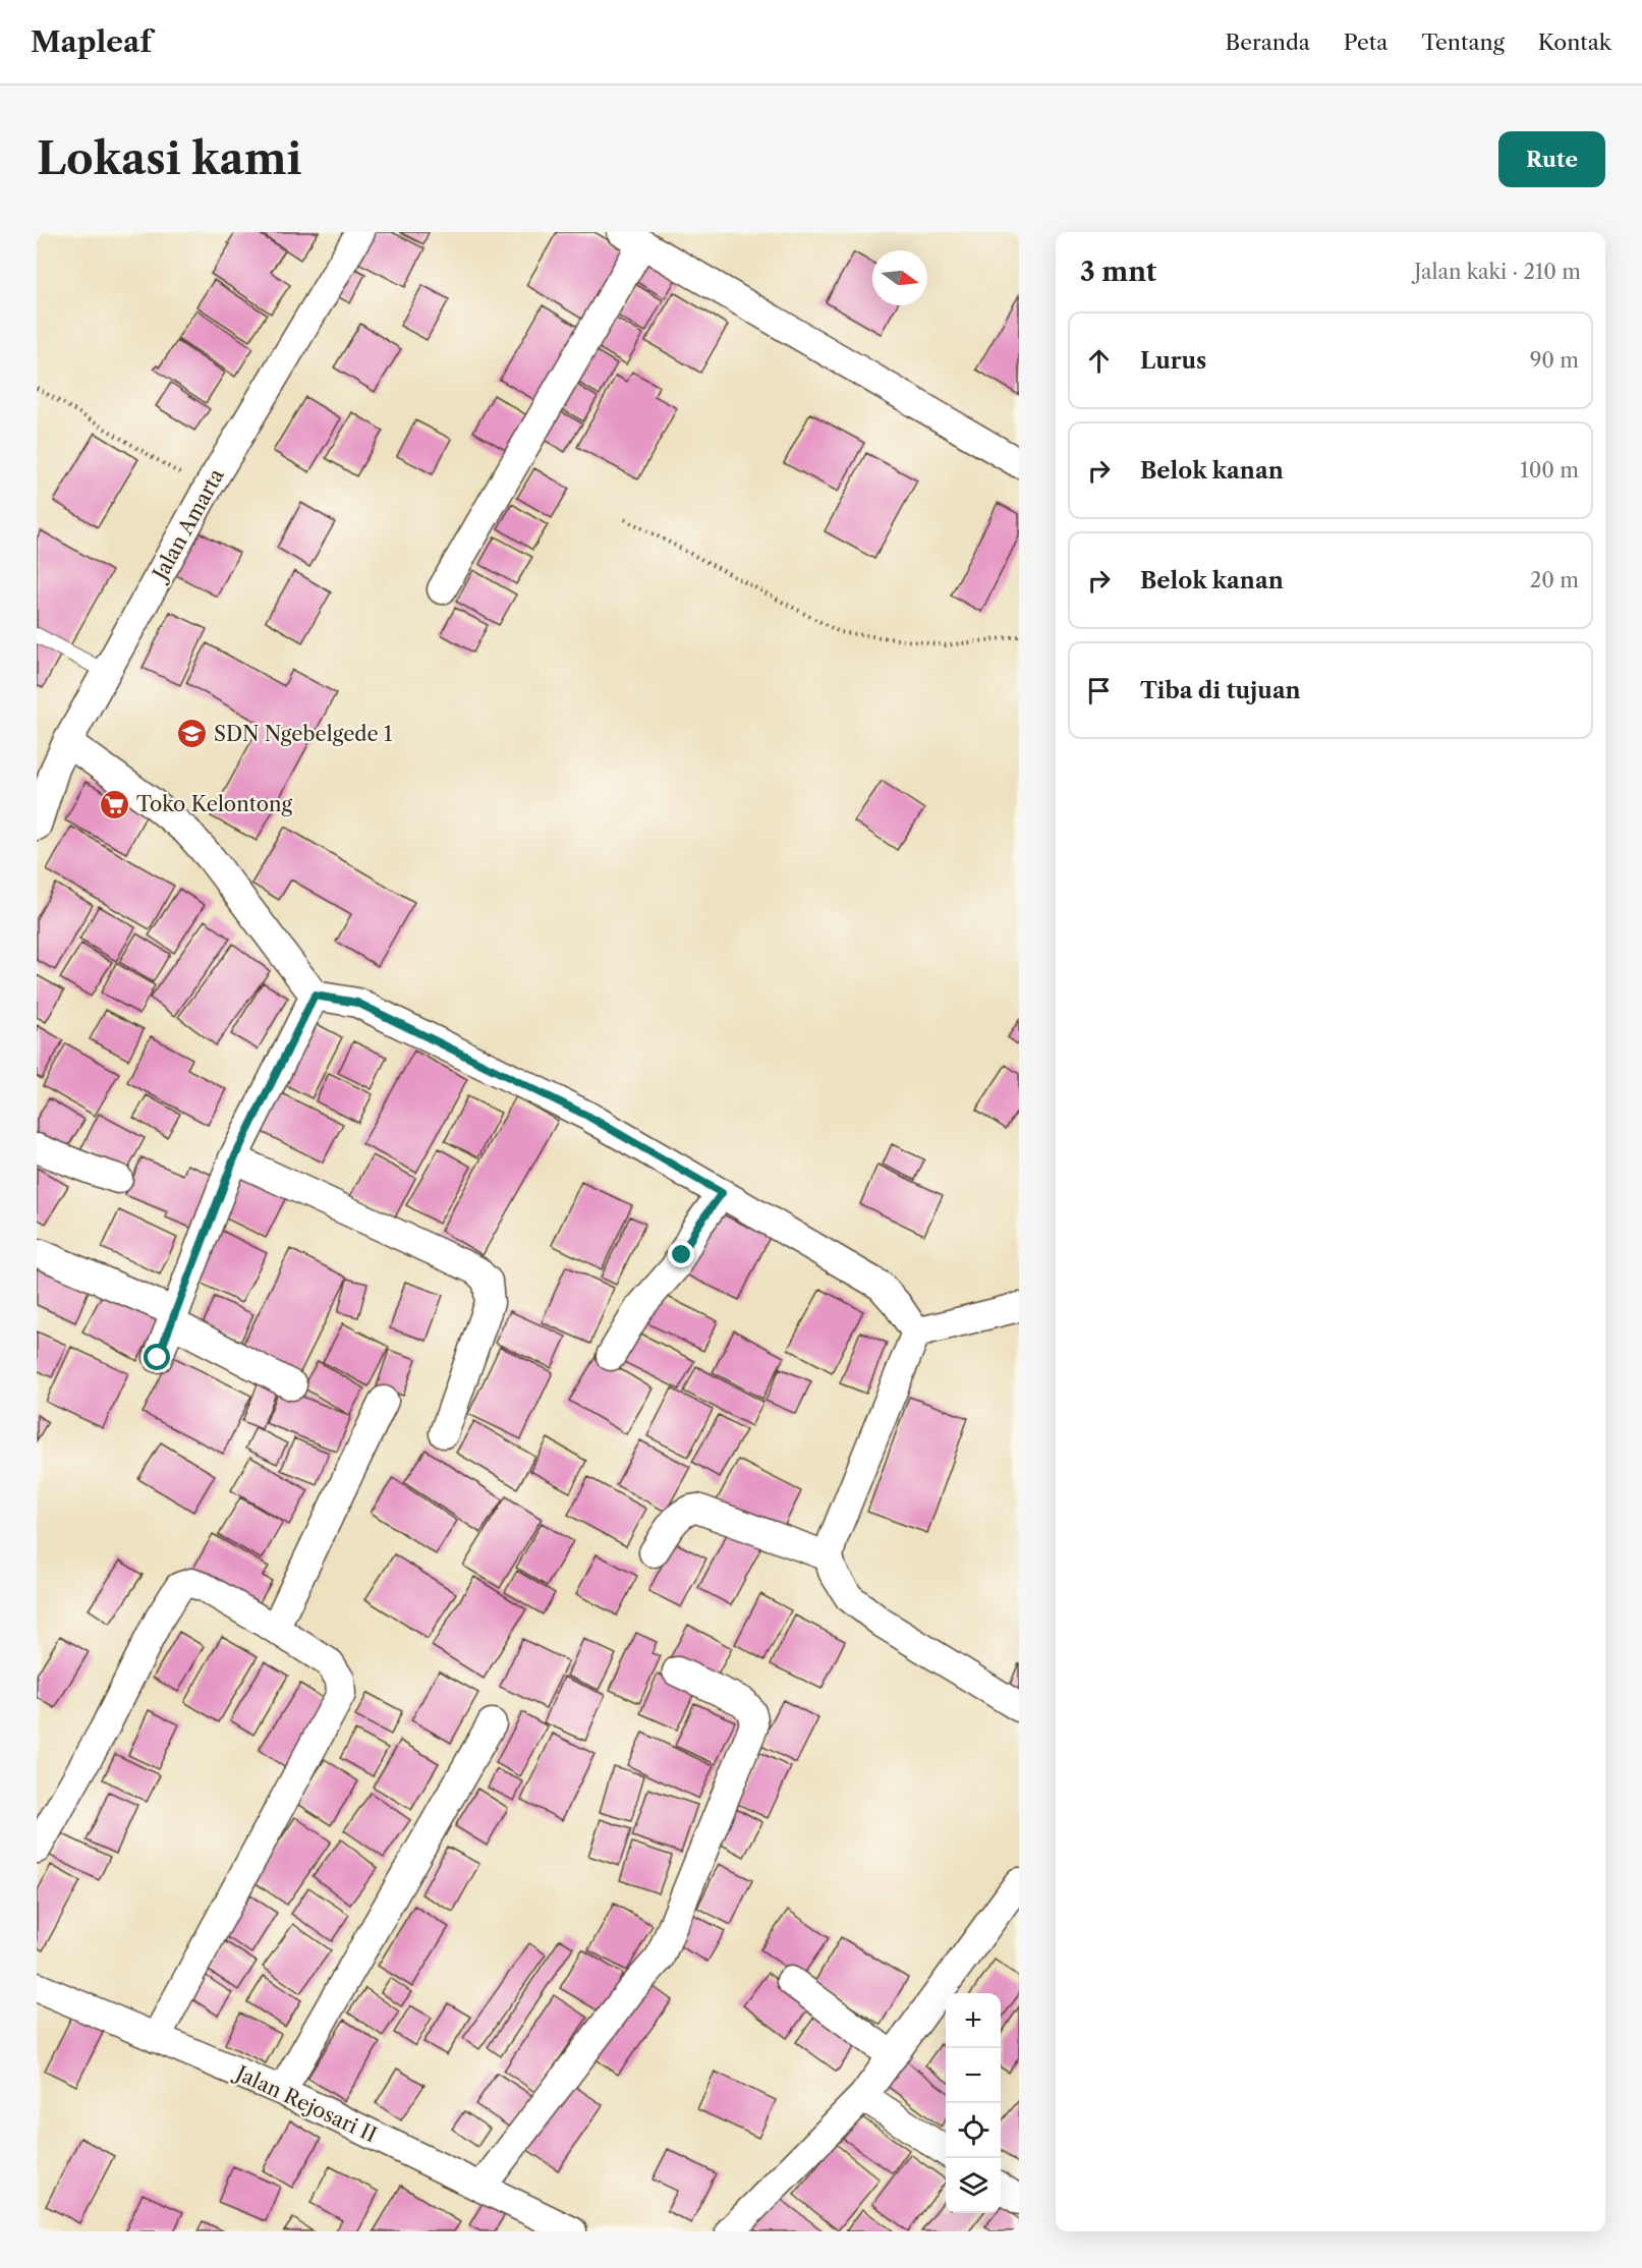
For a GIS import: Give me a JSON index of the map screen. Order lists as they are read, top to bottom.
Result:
{
  "streets": {
    "street": ["Jalan Amarta", "Jalan Rejosari II"]
  },
  "places": {
    "school or university": ["SDN Ngebelgede 1"],
    "supermarket": ["Toko Kelontong"]
  },
  "north": "right",
  "page": {
    "header": "Mapleaf",
    "nav": [
      "Beranda",
      "Peta",
      "Tentang",
      "Kontak"
    ],
    "buttons": "Rute",
    "title": "Lokasi kami",
    "heading": ["3 mnt", "Jalan kaki · 210 m"],
    "list": [
      ["Lurus", "90 m"],
      ["Belok kanan", "100 m"],
      ["Belok kanan", "20 m"],
      "Tiba di tujuan"
    ],
    "map_buttons": ["+", "−"]
  }
}
